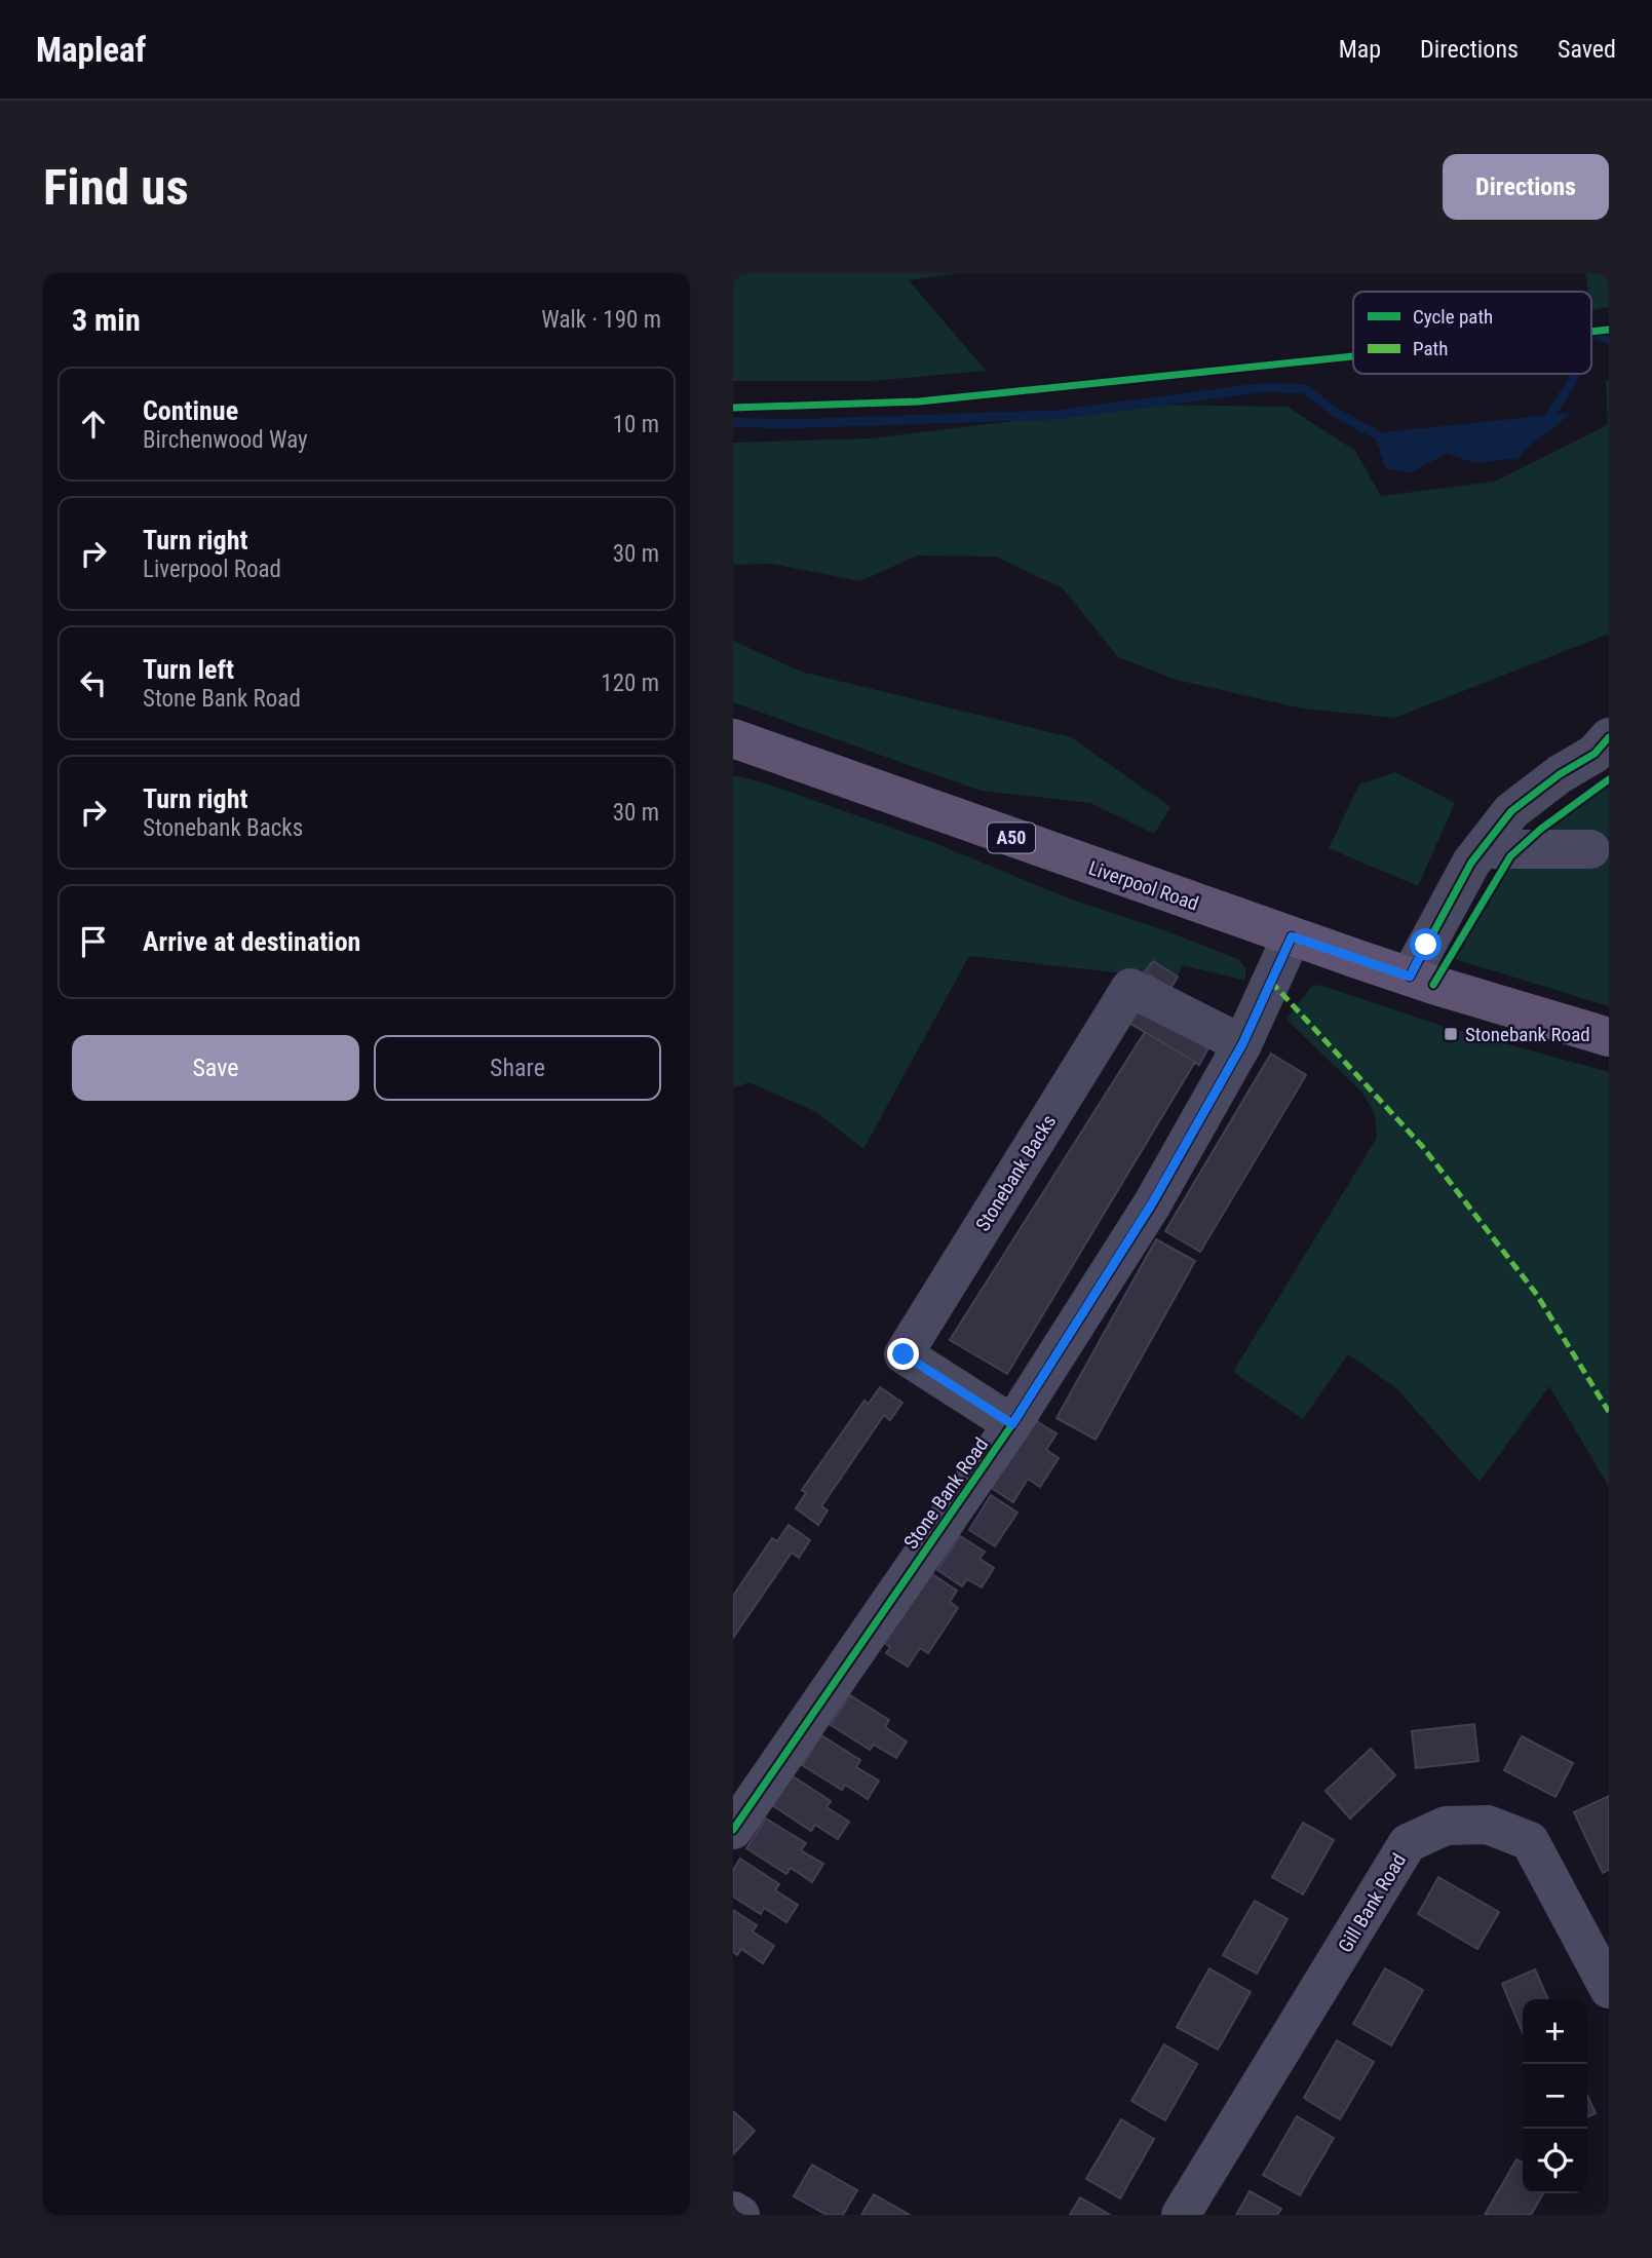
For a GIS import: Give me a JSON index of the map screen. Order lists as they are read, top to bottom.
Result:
{
  "streets": {
    "main road": ["A50", "Liverpool Road"],
    "street": ["Stonebank Backs", "Stone Bank Road", "Gill Bank Road"]
  },
  "crossings": [
    ["Liverpool Road", "Stone Bank Road"],
    ["Stonebank Backs", "Stone Bank Road"]
  ],
  "places": {
    "transit": ["Stonebank Road"]
  },
  "legend": ["Cycle path", "Path"],
  "page": {
    "header": "Mapleaf",
    "nav": ["Map", "Directions", "Saved"],
    "buttons": [
      "Directions",
      ["Save", "Share"]
    ],
    "title": "Find us",
    "heading": ["3 min", "Walk · 190 m"],
    "list": [
      ["Continue", "Birchenwood Way", "10 m"],
      ["Turn right", "Liverpool Road", "30 m"],
      ["Turn left", "Stone Bank Road", "120 m"],
      ["Turn right", "Stonebank Backs", "30 m"],
      "Arrive at destination"
    ],
    "map_buttons": ["+", "−"]
  }
}
